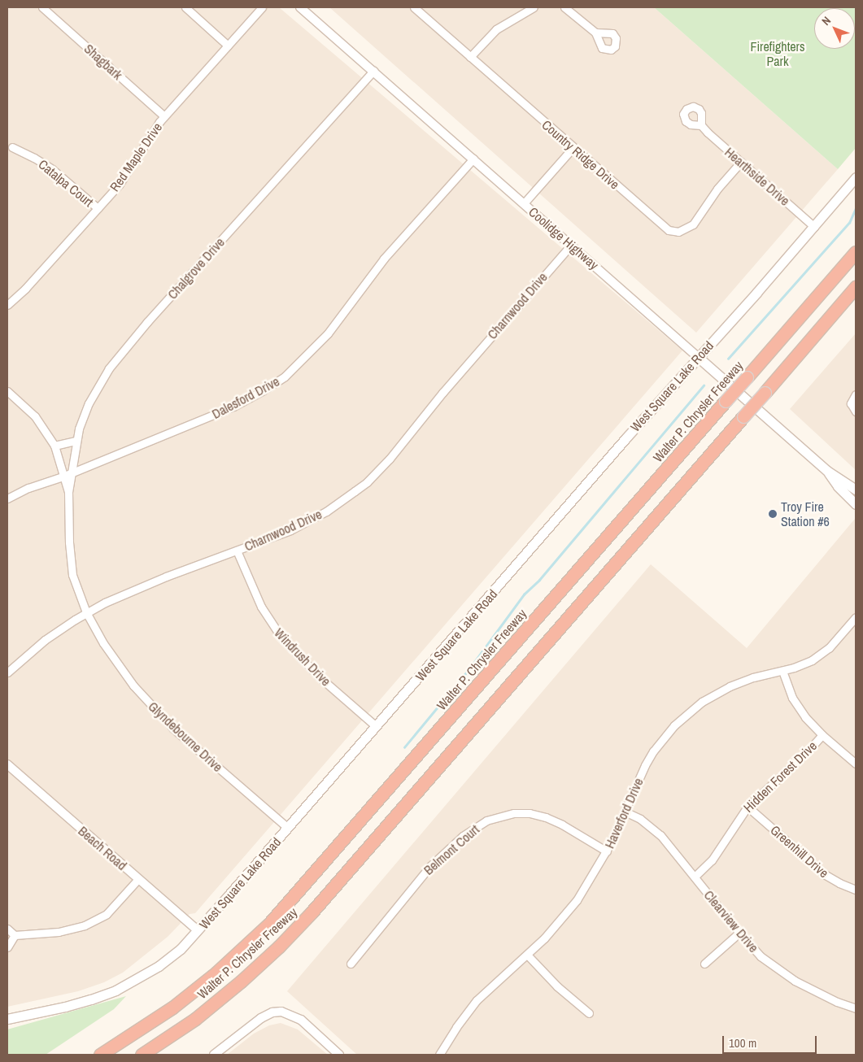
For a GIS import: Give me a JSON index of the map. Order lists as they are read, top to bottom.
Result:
{
  "streets": {
    "highway": ["Walter P. Chrysler Freeway"],
    "main road": ["Coolidge Highway", "West Square Lake Road"],
    "street": [
      "Shagbark",
      "Country Ridge Drive",
      "Red Maple Drive",
      "Hearthside Drive",
      "Catalpa Court",
      "Chalgrove Drive",
      "Charnwood Drive",
      "Dalesford Drive",
      "Windrush Drive",
      "Glyndebourne Drive",
      "Hidden Forest Drive",
      "Haverford Drive",
      "Beach Road",
      "Belmont Court",
      "Greenhill Drive",
      "Clearview Drive"
    ]
  },
  "crossings": [
    ["Shagbark", "Red Maple Drive"],
    ["Country Ridge Drive", "Hearthside Drive"],
    ["Red Maple Drive", "Catalpa Court"],
    ["Hearthside Drive", "West Square Lake Road"],
    ["Coolidge Highway", "Chalgrove Drive"],
    ["Coolidge Highway", "Charnwood Drive"],
    ["Coolidge Highway", "West Square Lake Road"],
    ["Coolidge Highway", "Dalesford Drive"],
    ["Chalgrove Drive", "Dalesford Drive"],
    ["Chalgrove Drive", "Glyndebourne Drive"],
    ["Charnwood Drive", "Windrush Drive"],
    ["Charnwood Drive", "Glyndebourne Drive"],
    ["West Square Lake Road", "Windrush Drive"],
    ["West Square Lake Road", "Glyndebourne Drive"],
    ["West Square Lake Road", "Beach Road"],
    ["Dalesford Drive", "Glyndebourne Drive"],
    ["Hidden Forest Drive", "Greenhill Drive"],
    ["Hidden Forest Drive", "Clearview Drive"],
    ["Haverford Drive", "Belmont Court"],
    ["Haverford Drive", "Clearview Drive"]
  ],
  "parks": ["Firefighters Park"],
  "places": ["Troy Fire Station #6"],
  "scale_bar": "100 m",
  "north": "top left"
}
